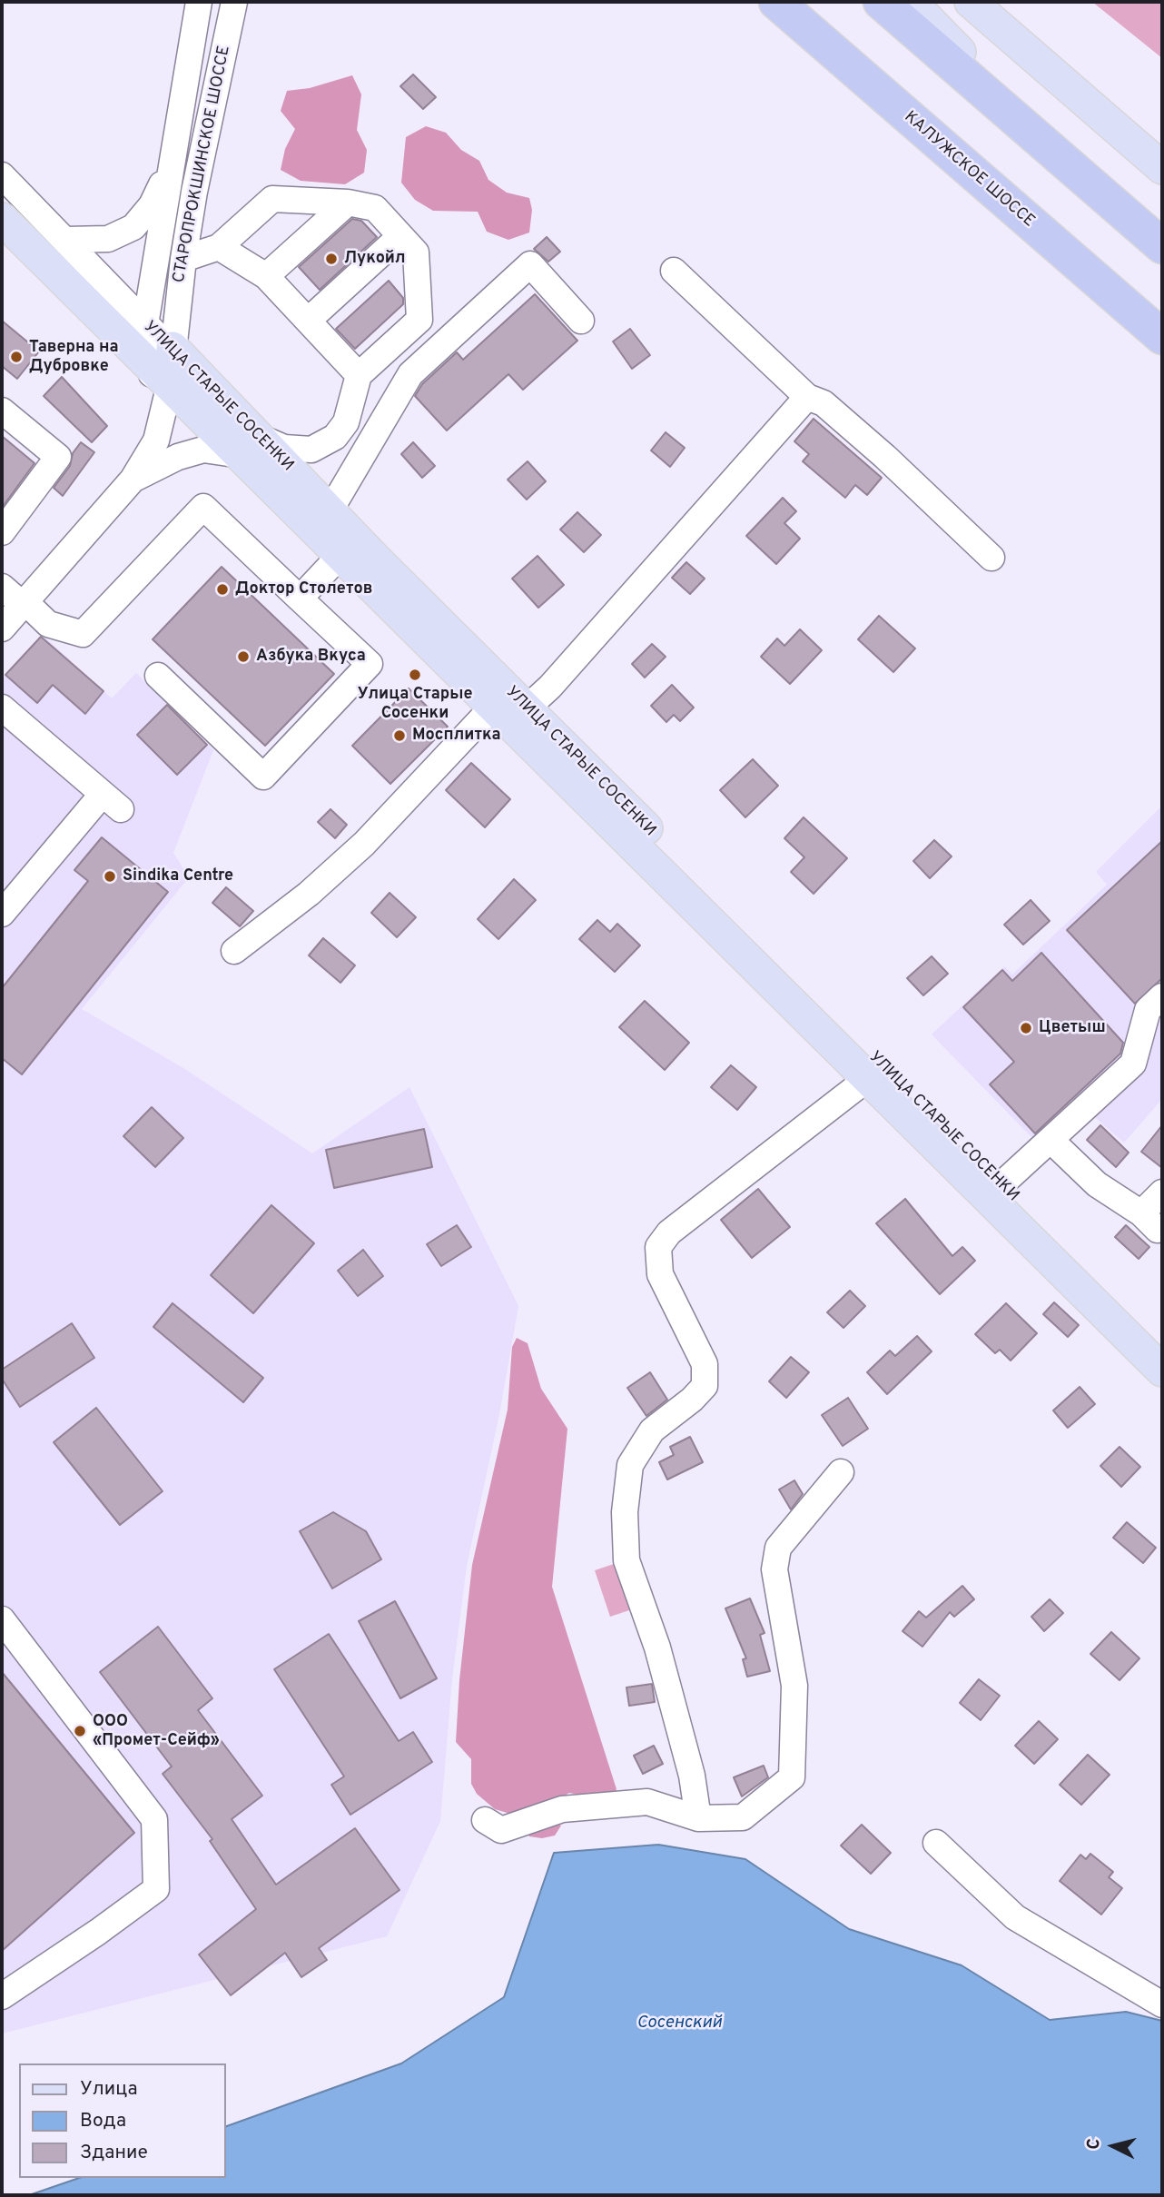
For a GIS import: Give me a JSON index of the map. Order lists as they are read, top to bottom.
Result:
{
  "streets": {
    "highway": ["КАЛУЖСКОЕ ШОССЕ"],
    "main road": ["УЛИЦА СТАРЫЕ СОСЕНКИ"],
    "street": ["СТАРОПРОКШИНСКОЕ ШОССЕ"]
  },
  "crossings": [
    ["СТАРОПРОКШИНСКОЕ ШОССЕ", "УЛИЦА СТАРЫЕ СОСЕНКИ"]
  ],
  "water": ["Сосенский"],
  "places": [
    "Лукойл",
    "Таверна на Дубровке",
    "Доктор Столетов",
    "Азбука Вкуса",
    "Улица Старые Сосенки",
    "Мосплитка",
    "Sindika Centre",
    "Цветыш",
    "ООО «Промет-Сейф»"
  ],
  "legend": ["Улица", "Вода", "Здание"],
  "north": "left"
}
